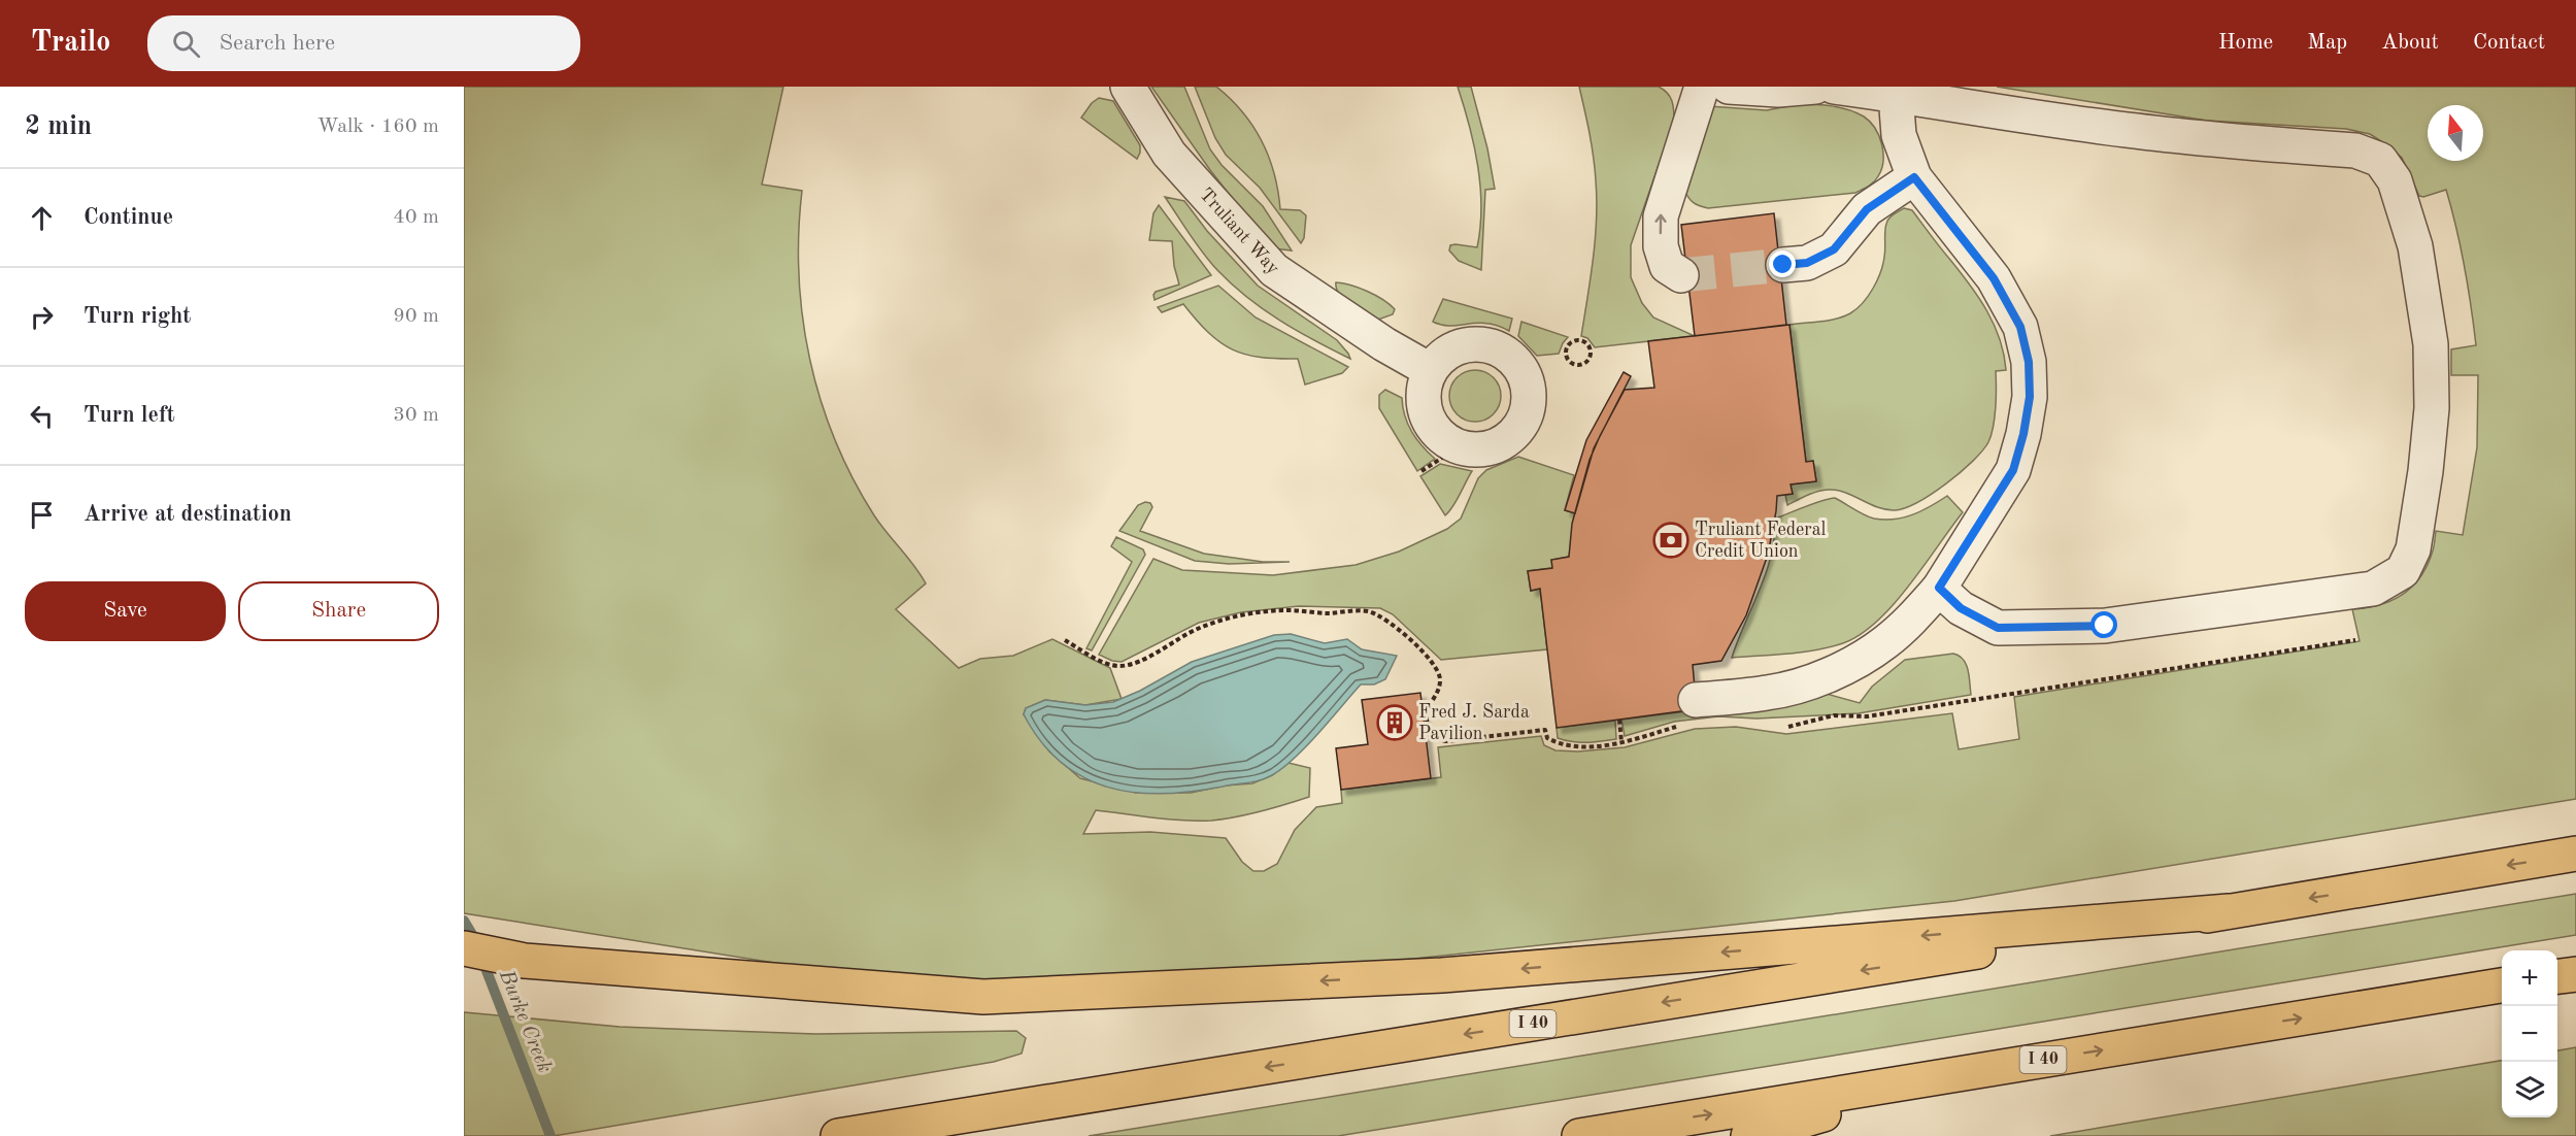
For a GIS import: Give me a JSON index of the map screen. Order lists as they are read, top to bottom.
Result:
{
  "streets": {
    "highway": ["I 40"],
    "lane": ["Truliant Way"]
  },
  "water": ["Burke Creek"],
  "places": {
    "bank": ["Truliant Federal Credit Union"],
    "building": ["Fred J. Sarda Pavilion"]
  },
  "north": "top",
  "page": {
    "header": "Trailo",
    "search": "Search here",
    "nav": [
      "Home",
      "Map",
      "About",
      "Contact"
    ],
    "heading": ["2 min", "Walk · 160 m"],
    "list": [
      ["Continue", "40 m"],
      ["Turn right", "90 m"],
      ["Turn left", "30 m"],
      "Arrive at destination"
    ],
    "buttons": ["Save", "Share"],
    "map_buttons": ["+", "−"]
  }
}
